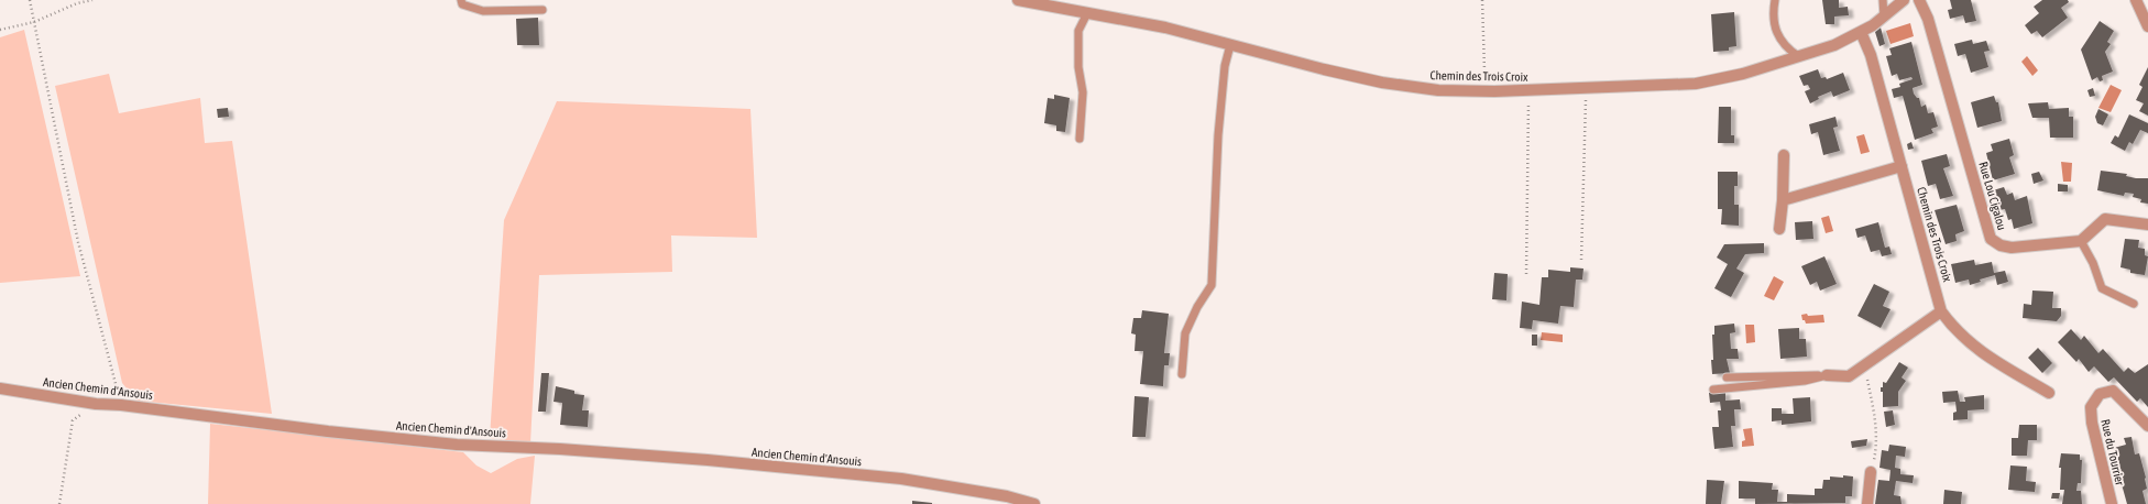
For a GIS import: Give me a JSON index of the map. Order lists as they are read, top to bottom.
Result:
{
  "streets": {
    "street": [
      "Chemin des Trois Croix",
      "Rue Lou Cigalou",
      "Ancien Chemin d'Ansouis",
      "Rue du Tourrier"
    ]
  }
}
